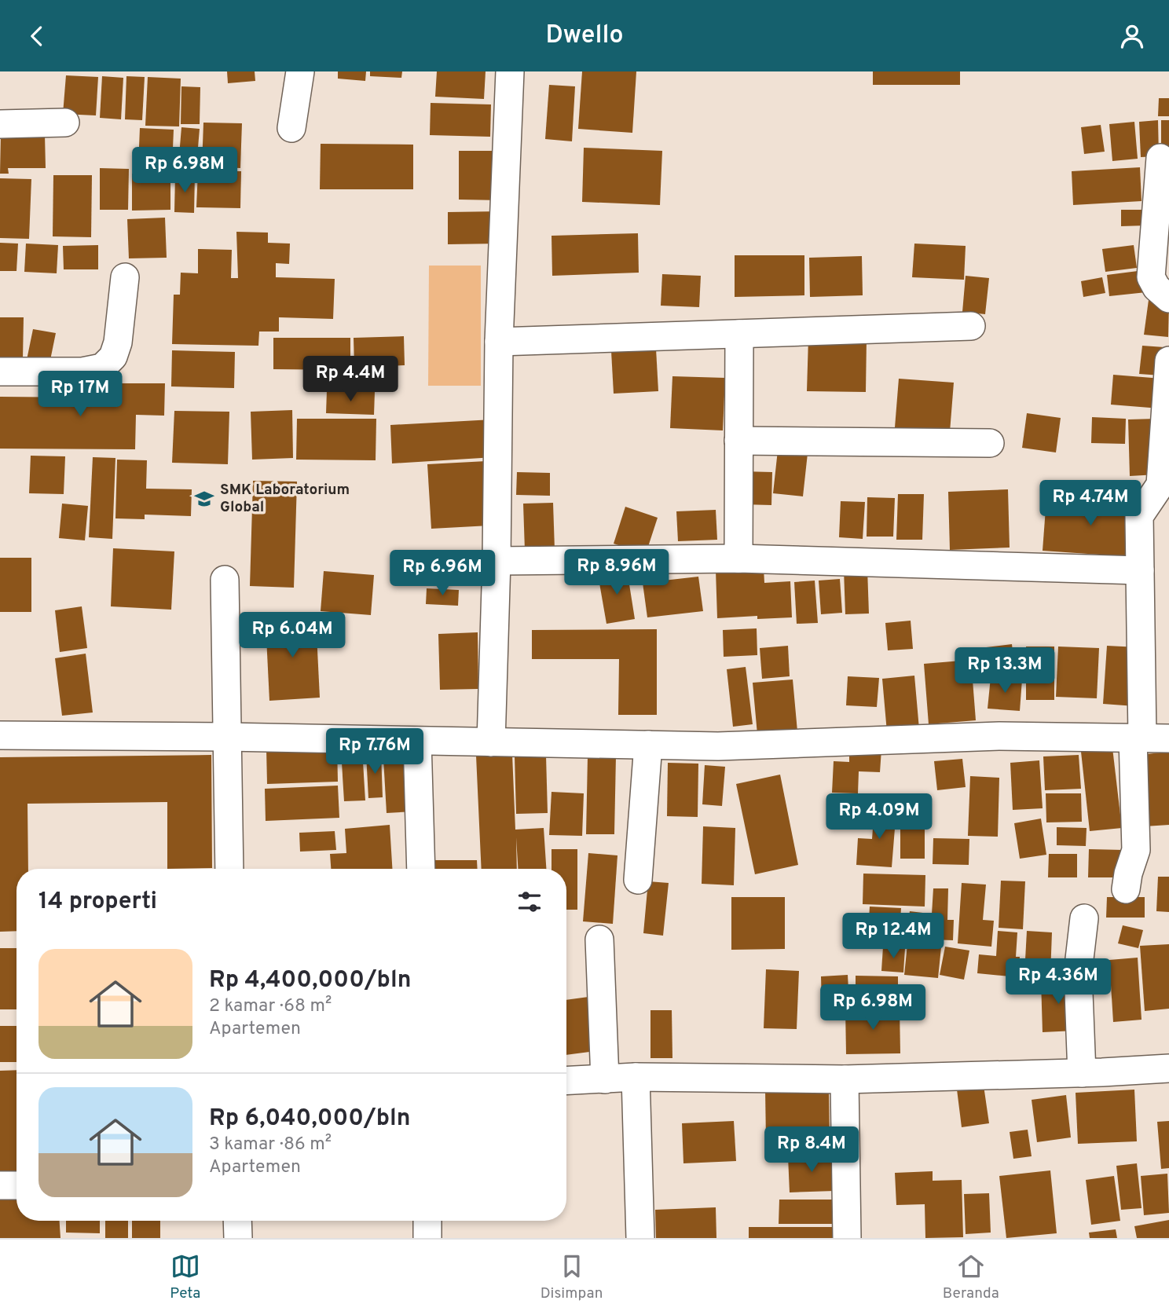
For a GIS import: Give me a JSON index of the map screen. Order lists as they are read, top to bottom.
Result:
{
  "places": {
    "school or university": ["SMK Laboratorium Global"]
  },
  "page": {
    "header": "Dwello",
    "price": [
      "Rp 6.98M",
      "Rp 4.4M",
      "Rp 17M",
      "Rp 4.74M",
      "Rp 8.96M",
      "Rp 6.96M",
      "Rp 6.04M",
      "Rp 13.3M",
      "Rp 7.76M",
      "Rp 4.09M",
      "Rp 12.4M",
      "Rp 4.36M",
      "Rp 6.98M",
      "Rp 8.4M"
    ],
    "heading": "14 properti",
    "list": [
      {
        "name": "Rp 4,400,000/bln",
        "note": "2 kamar · 68 m² · Apartemen"
      },
      {
        "name": "Rp 6,040,000/bln",
        "note": "3 kamar · 86 m² · Apartemen"
      }
    ],
    "tabs": ["Peta", "Disimpan", "Beranda"]
  }
}
